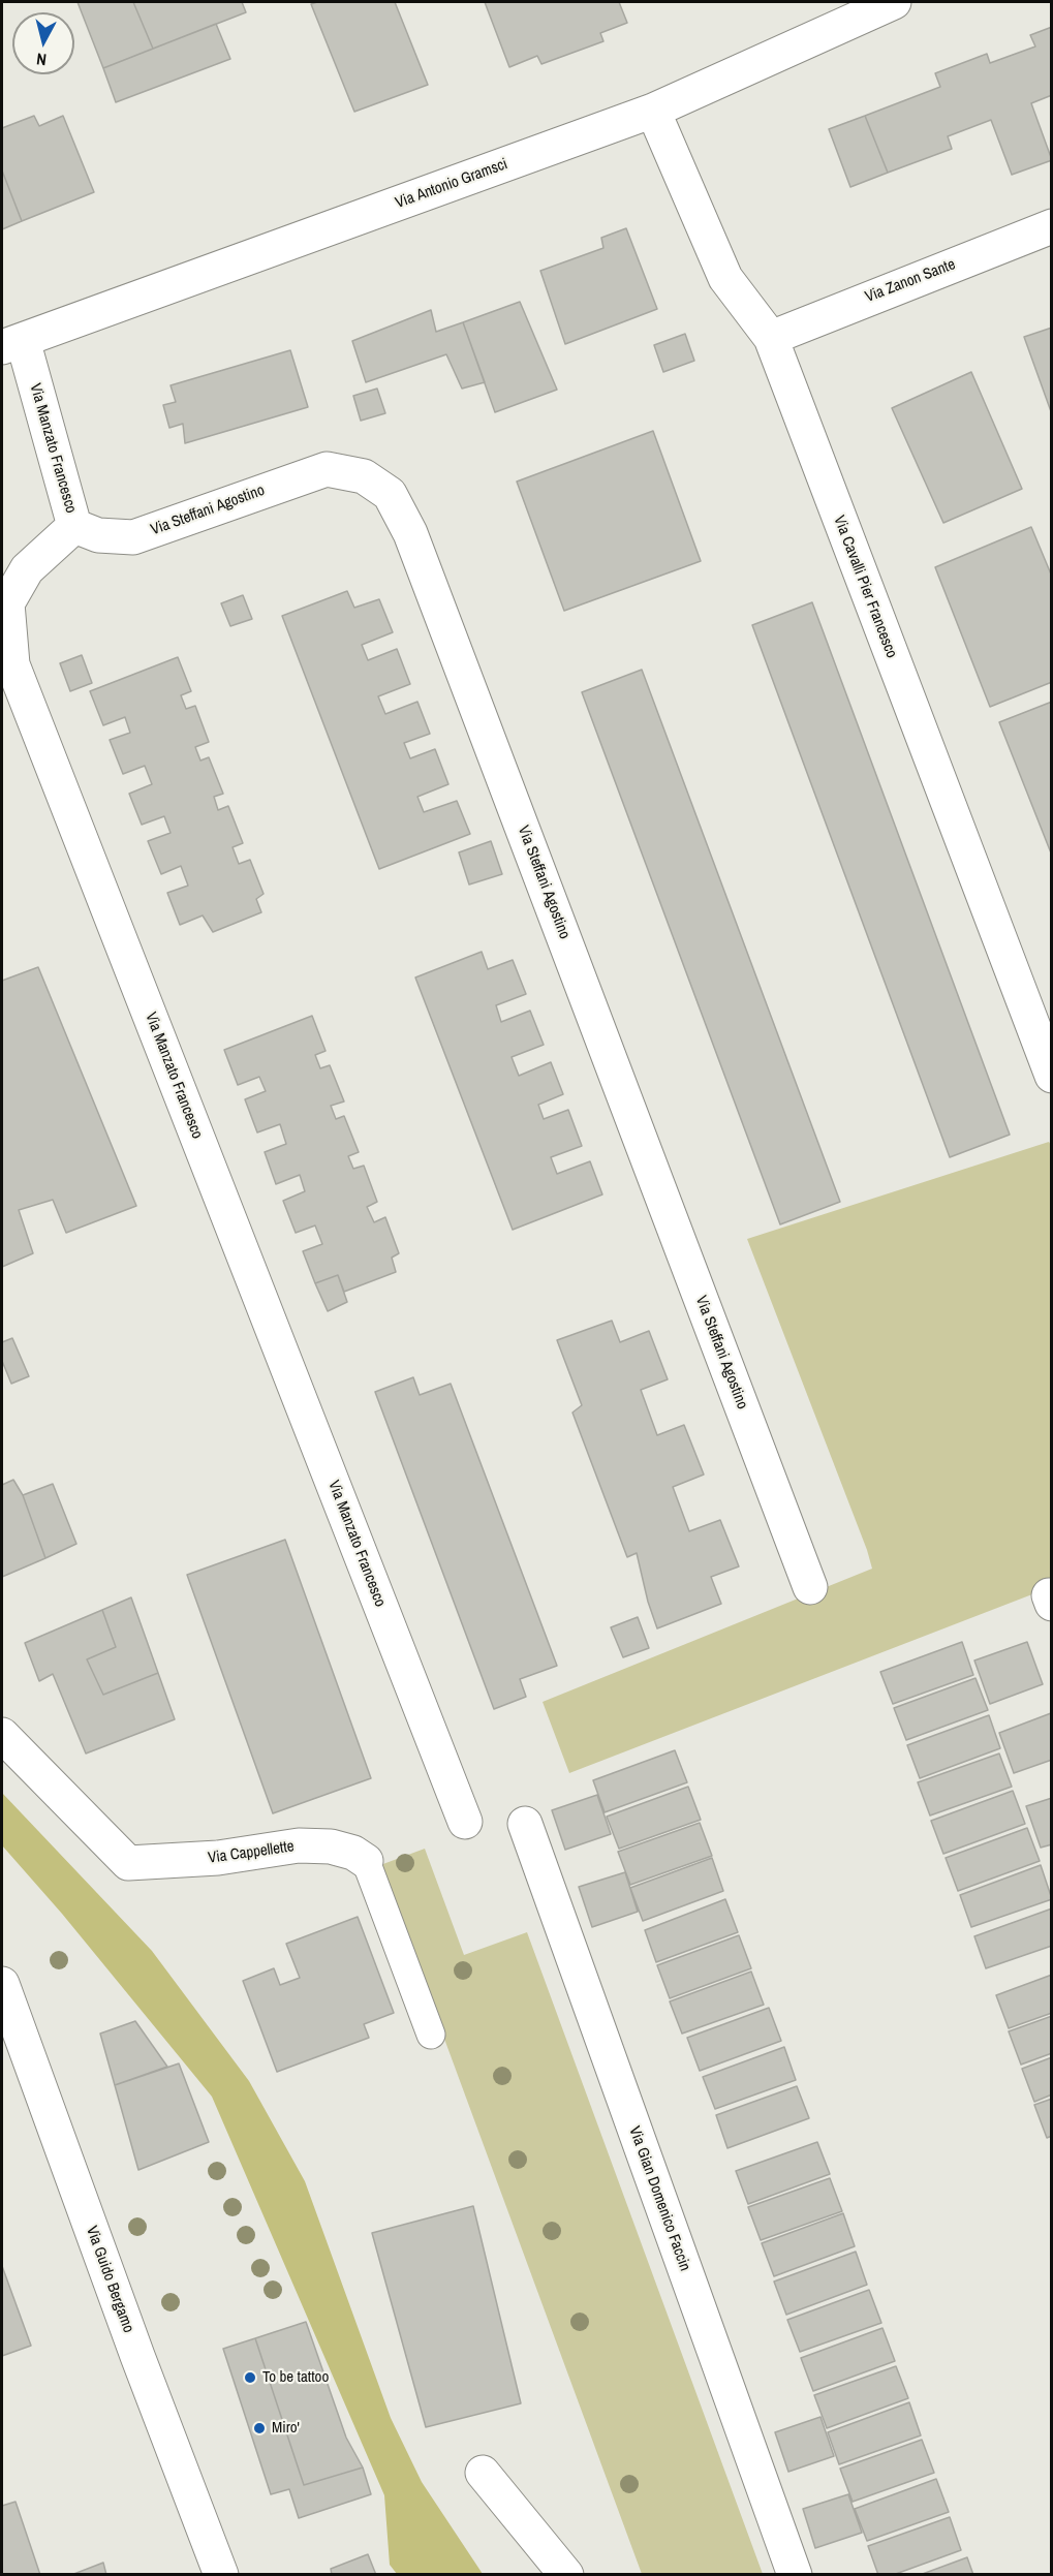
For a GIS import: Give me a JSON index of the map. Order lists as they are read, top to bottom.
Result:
{
  "streets": {
    "street": [
      "Via Antonio Gramsci",
      "Via Zanon Sante",
      "Via Manzato Francesco",
      "Via Steffani Agostino",
      "Via Cavalli Pier Francesco",
      "Via Cappellette",
      "Via Gian Domenico Faccin",
      "Via Guido Bergamo"
    ]
  },
  "crossings": [
    ["Via Antonio Gramsci", "Via Manzato Francesco"],
    ["Via Antonio Gramsci", "Via Cavalli Pier Francesco"],
    ["Via Zanon Sante", "Via Cavalli Pier Francesco"],
    ["Via Manzato Francesco", "Via Steffani Agostino"]
  ],
  "places": ["To be tattoo", "Miro'"],
  "north": "bottom"
}
